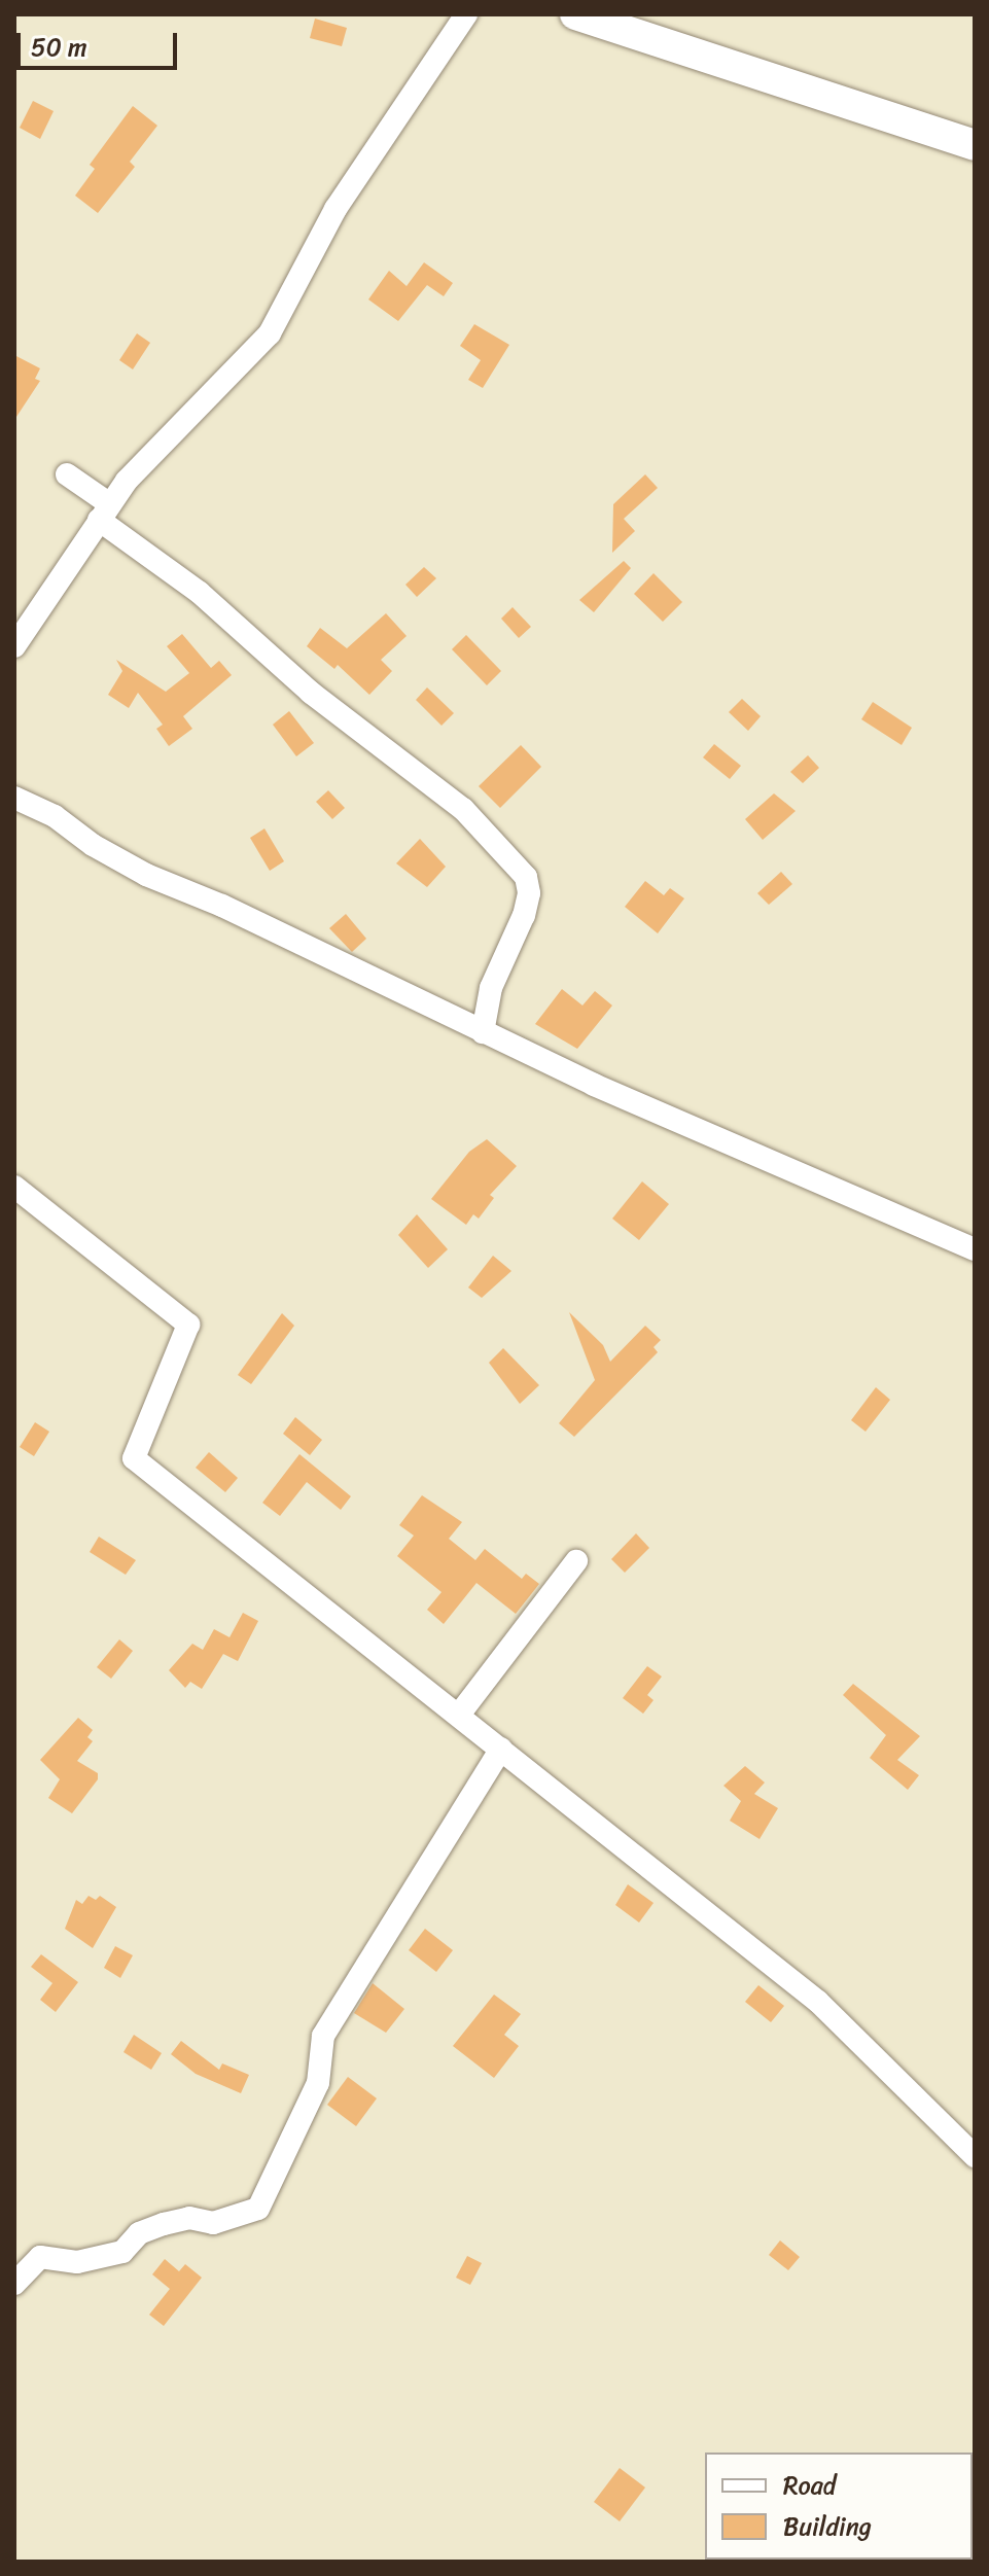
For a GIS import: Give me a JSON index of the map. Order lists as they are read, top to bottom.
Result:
{
  "legend": ["Road", "Building"],
  "scale_bar": "50 m"
}
